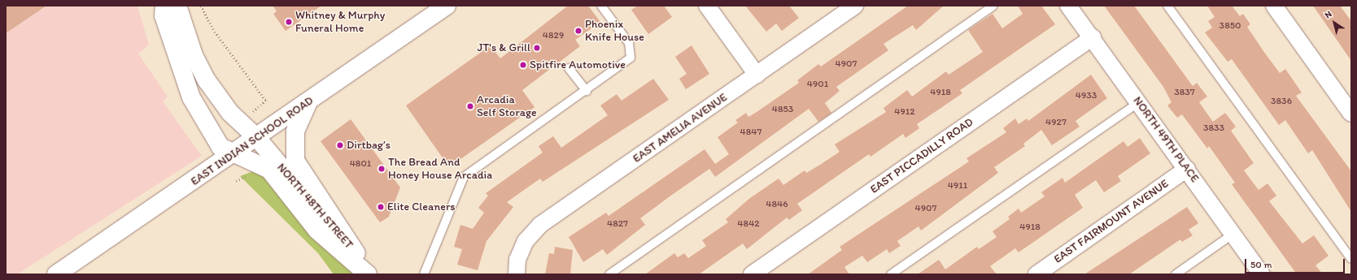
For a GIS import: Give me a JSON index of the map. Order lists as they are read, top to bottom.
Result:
{
  "streets": {
    "street": [
      "EAST AMELIA AVENUE",
      "NORTH 49TH PLACE",
      "EAST INDIAN SCHOOL ROAD",
      "EAST PICCADILLY ROAD",
      "NORTH 48TH STREET",
      "EAST FAIRMOUNT AVENUE"
    ]
  },
  "crossings": [
    ["NORTH 49TH PLACE", "EAST PICCADILLY ROAD"],
    ["NORTH 49TH PLACE", "EAST FAIRMOUNT AVENUE"],
    ["EAST INDIAN SCHOOL ROAD", "NORTH 48TH STREET"]
  ],
  "places": [
    "Whitney & Murphy Funeral Home",
    "Phoenix Knife House",
    "JT's & Grill",
    "Spitfire Automotive",
    "Arcadia Self Storage",
    "Dirtbag’s",
    "The Bread And Honey House Arcadia",
    "Elite Cleaners"
  ],
  "house_numbers": [
    "3850",
    "4829",
    "4907",
    "4901",
    "4918",
    "3837",
    "4933",
    "3836",
    "4853",
    "4912",
    "4927",
    "3833",
    "4847",
    "4801",
    "4911",
    "4846",
    "4907",
    "4827",
    "4842",
    "4918"
  ],
  "scale_bar": "50 m",
  "north": "top left"
}
